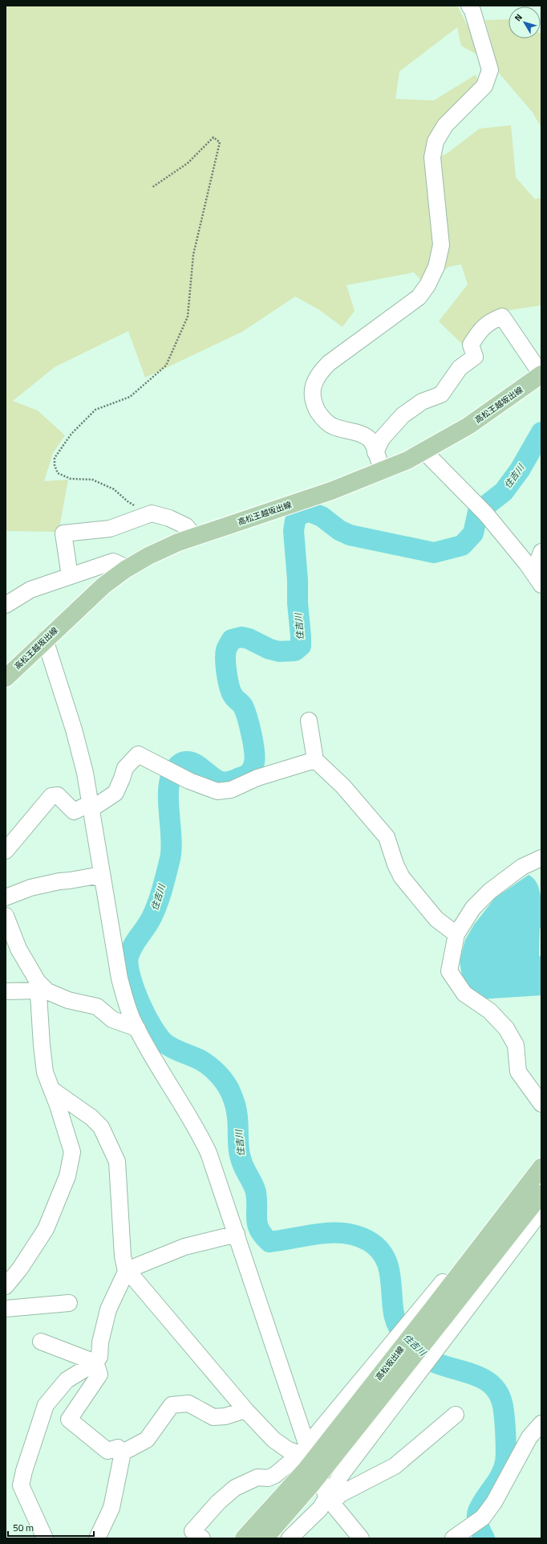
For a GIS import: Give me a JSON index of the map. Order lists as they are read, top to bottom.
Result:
{
  "streets": {
    "main road": ["高松王越坂出線", "高松坂出線"]
  },
  "water": ["住吉川"],
  "scale_bar": "50 m",
  "north": "top left"
}
